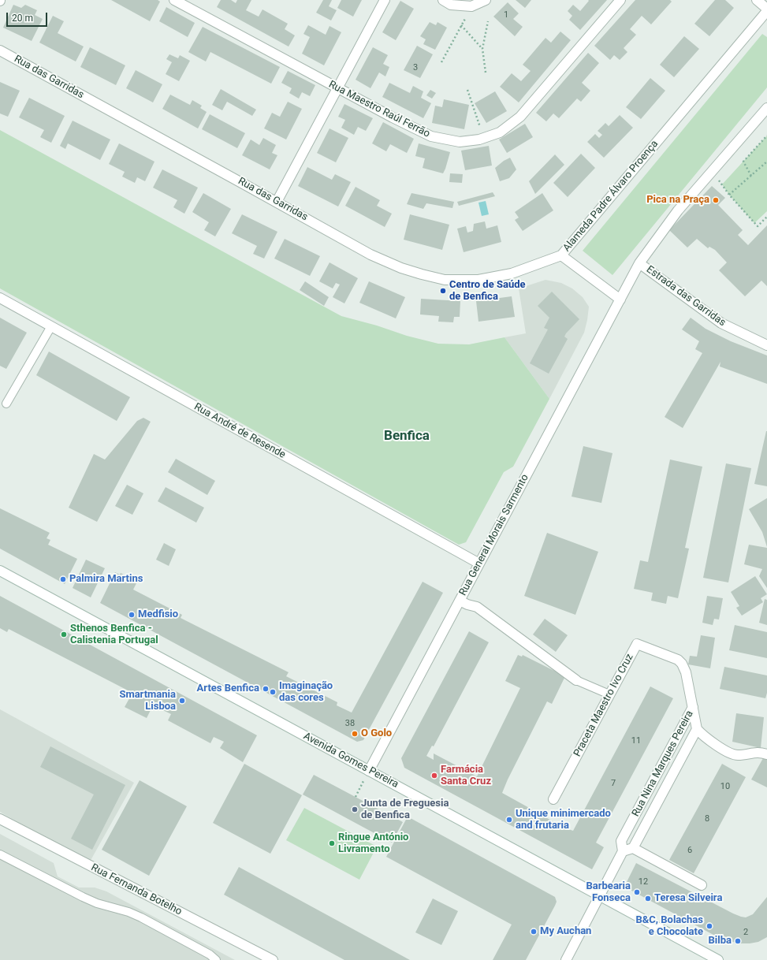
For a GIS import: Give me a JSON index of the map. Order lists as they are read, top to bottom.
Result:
{
  "streets": {
    "street": [
      "Rua das Garridas",
      "Rua Maestro Raúl Ferrão",
      "Alameda Padre Álvaro Proença",
      "Estrada das Garridas",
      "Rua André de Resende",
      "Rua General Morais Sarmento",
      "Praceta Maestro Ivo Cruz",
      "Avenida Gomes Pereira",
      "Rua Nina Marques Pereira",
      "Rua Fernanda Botelho"
    ]
  },
  "crossings": [
    ["Rua das Garridas", "Alameda Padre Álvaro Proença"],
    ["Alameda Padre Álvaro Proença", "Rua General Morais Sarmento"],
    ["Rua André de Resende", "Rua General Morais Sarmento"],
    ["Rua General Morais Sarmento", "Avenida Gomes Pereira"],
    ["Praceta Maestro Ivo Cruz", "Rua Nina Marques Pereira"],
    ["Avenida Gomes Pereira", "Rua Nina Marques Pereira"]
  ],
  "districts": ["Benfica"],
  "places": [
    "Pica na Praça",
    "Centro de Saúde de Benfica",
    "Palmira Martins",
    "Medfisio",
    "Sthenos Benfica - Calistenia Portugal",
    "Artes Benfica",
    "Imaginação das cores",
    "Smartmania Lisboa",
    "O Golo",
    "Farmácia Santa Cruz",
    "Junta de Freguesia de Benfica",
    "Unique minimercado and frutaria",
    "Ringue António Livramento",
    "Barbearia Fonseca",
    "Teresa Silveira",
    "B&C, Bolachas e Chocolate",
    "My Auchan",
    "Bilba"
  ],
  "house_numbers": [
    "1",
    "3",
    "38",
    "11",
    "7",
    "10",
    "8",
    "6",
    "12",
    "2"
  ],
  "scale_bar": "20 m"
}
